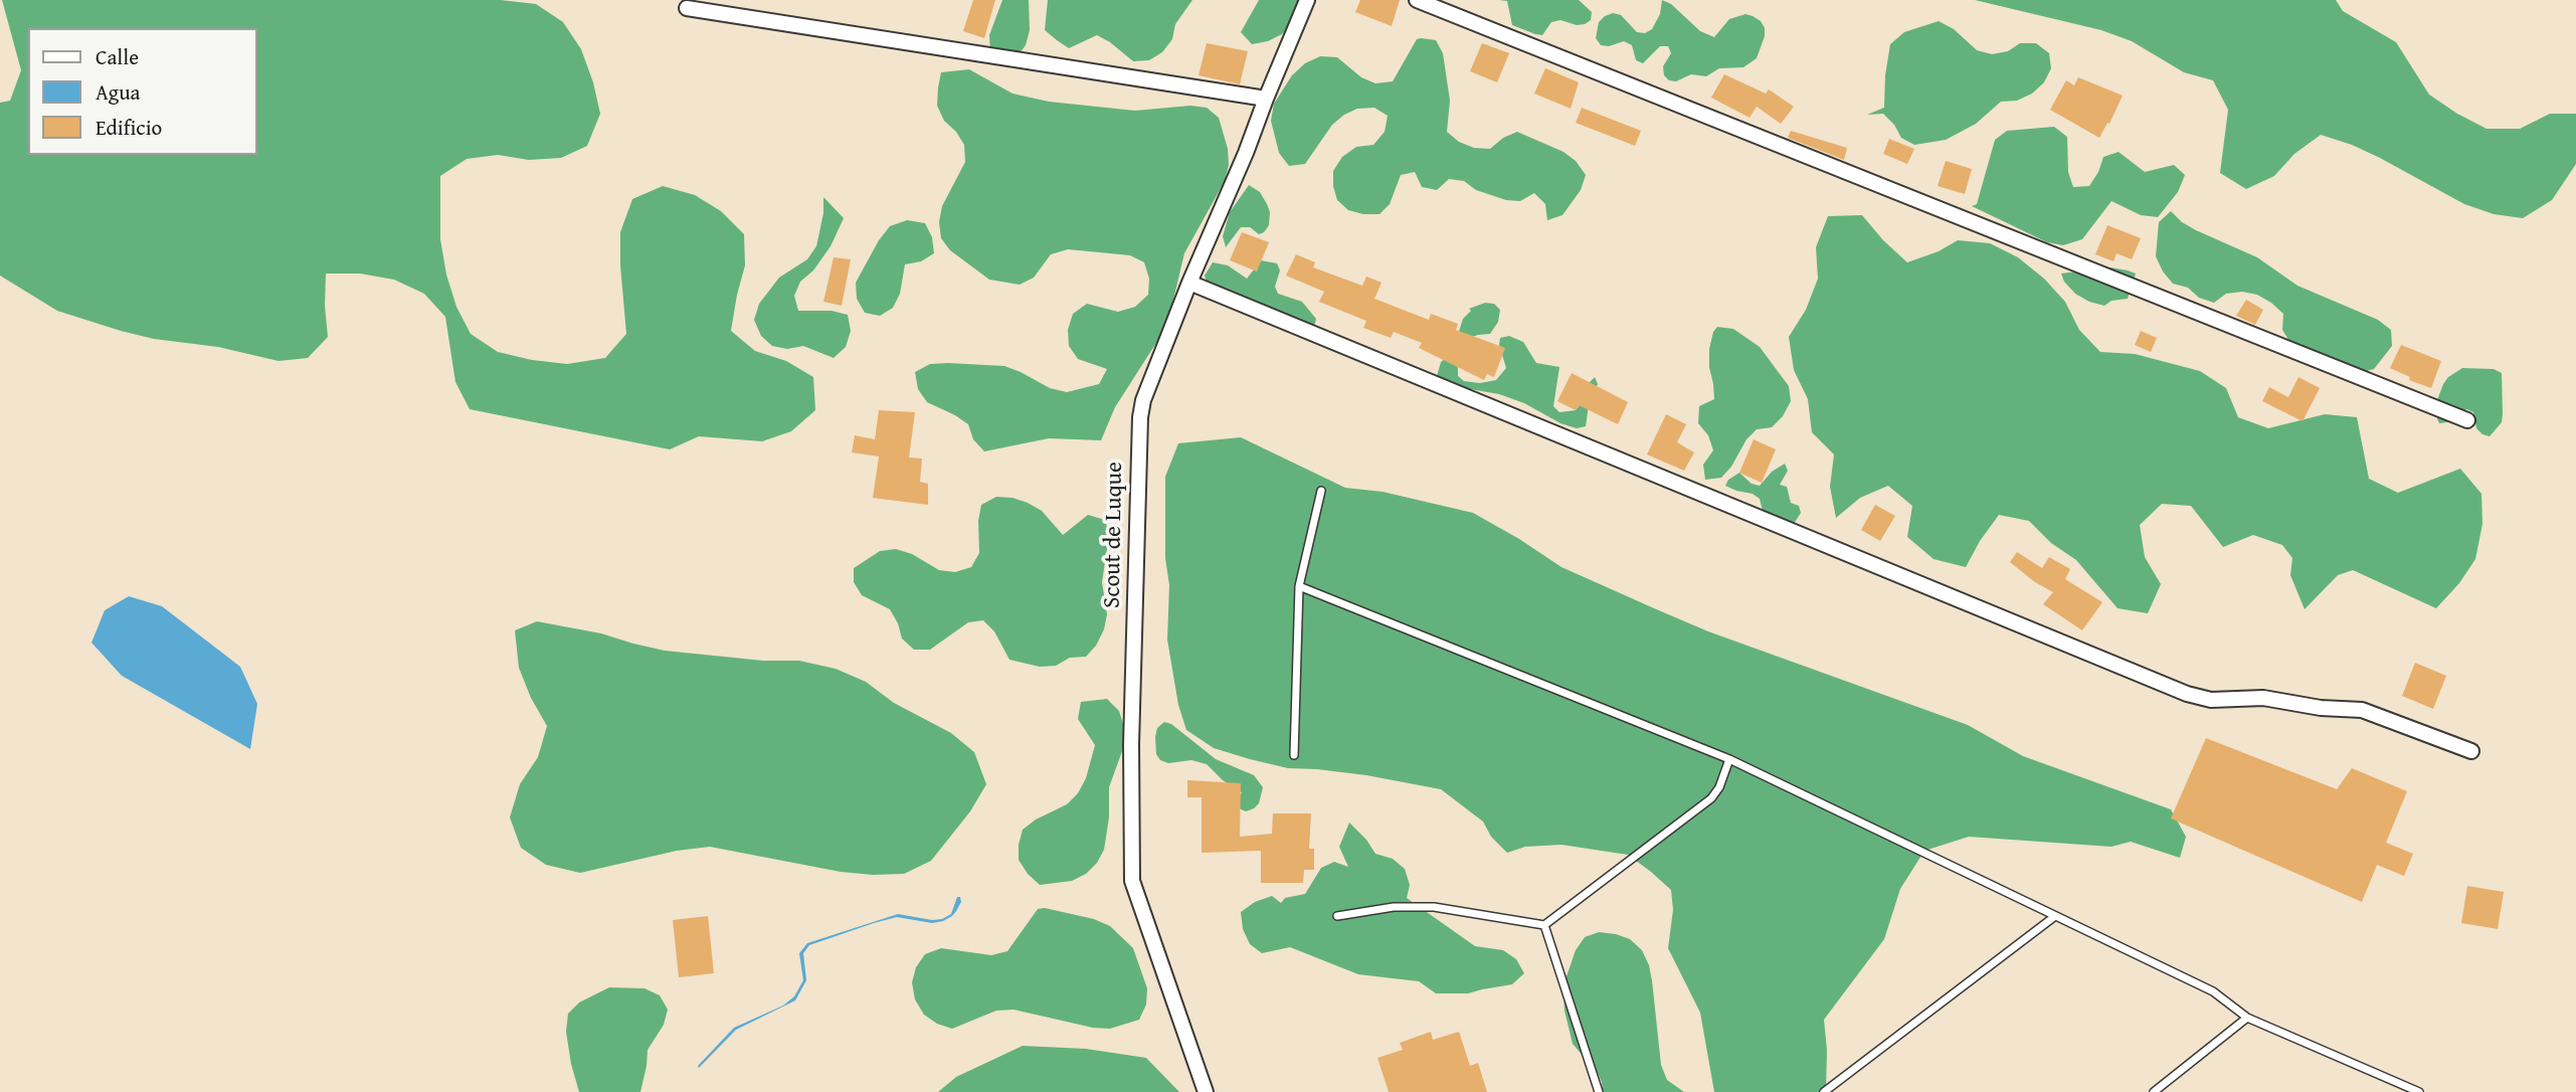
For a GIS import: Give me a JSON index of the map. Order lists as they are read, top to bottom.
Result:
{
  "streets": {
    "street": ["Scout de Luque"]
  },
  "legend": ["Calle", "Agua", "Edificio"]
}
